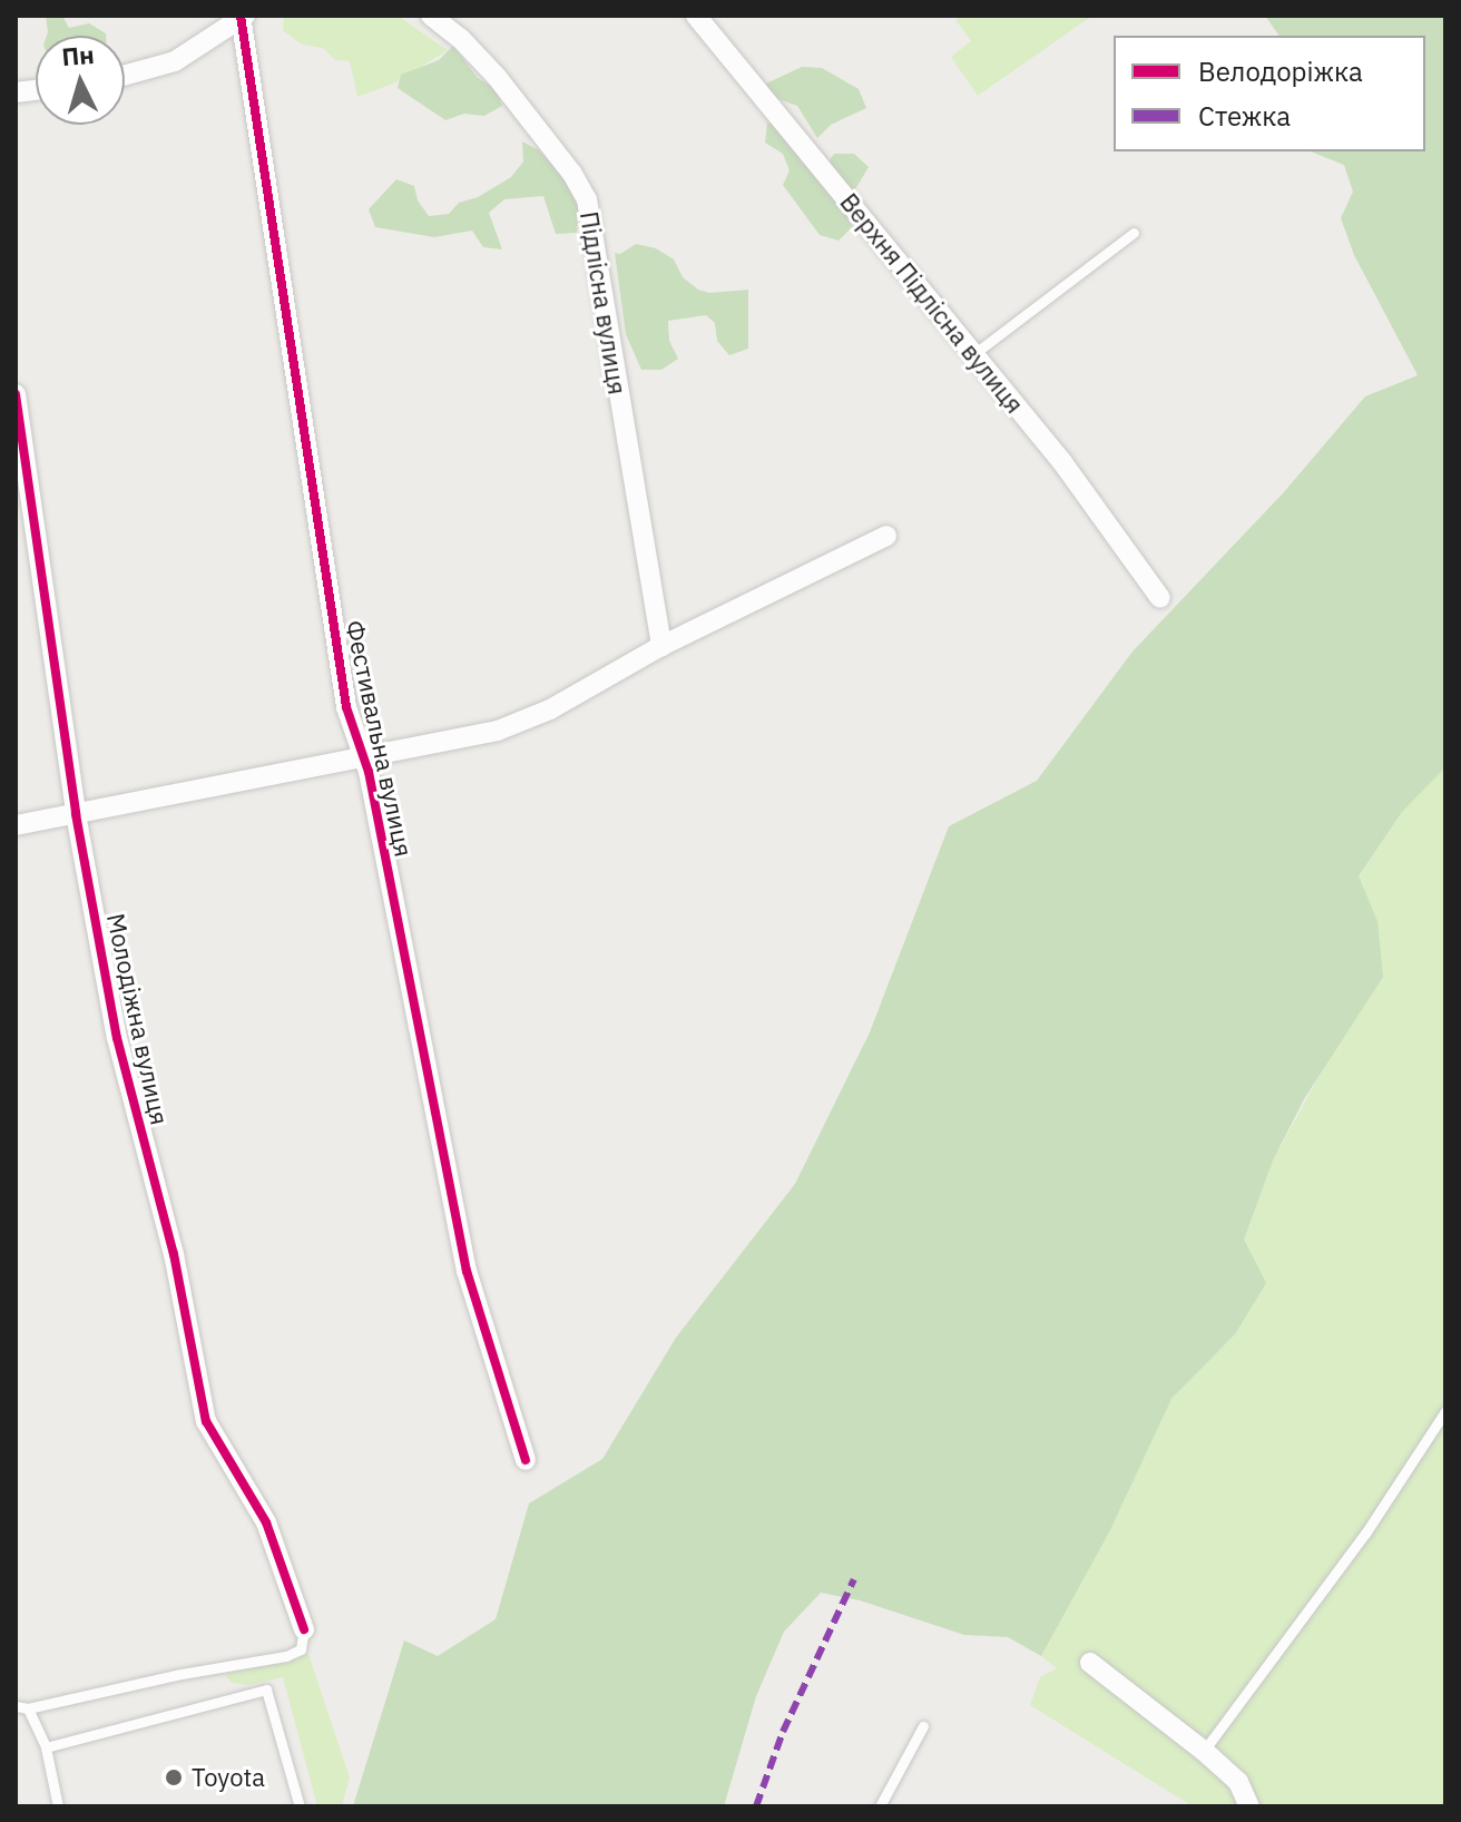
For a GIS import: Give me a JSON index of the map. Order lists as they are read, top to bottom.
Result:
{
  "streets": {
    "street": [
      "Підлісна вулиця",
      "Верхня Підлісна вулиця",
      "Фестивальна вулиця",
      "Молодіжна вулиця"
    ]
  },
  "places": ["Toyota"],
  "legend": ["Велодоріжка", "Стежка"],
  "north": "top"
}
